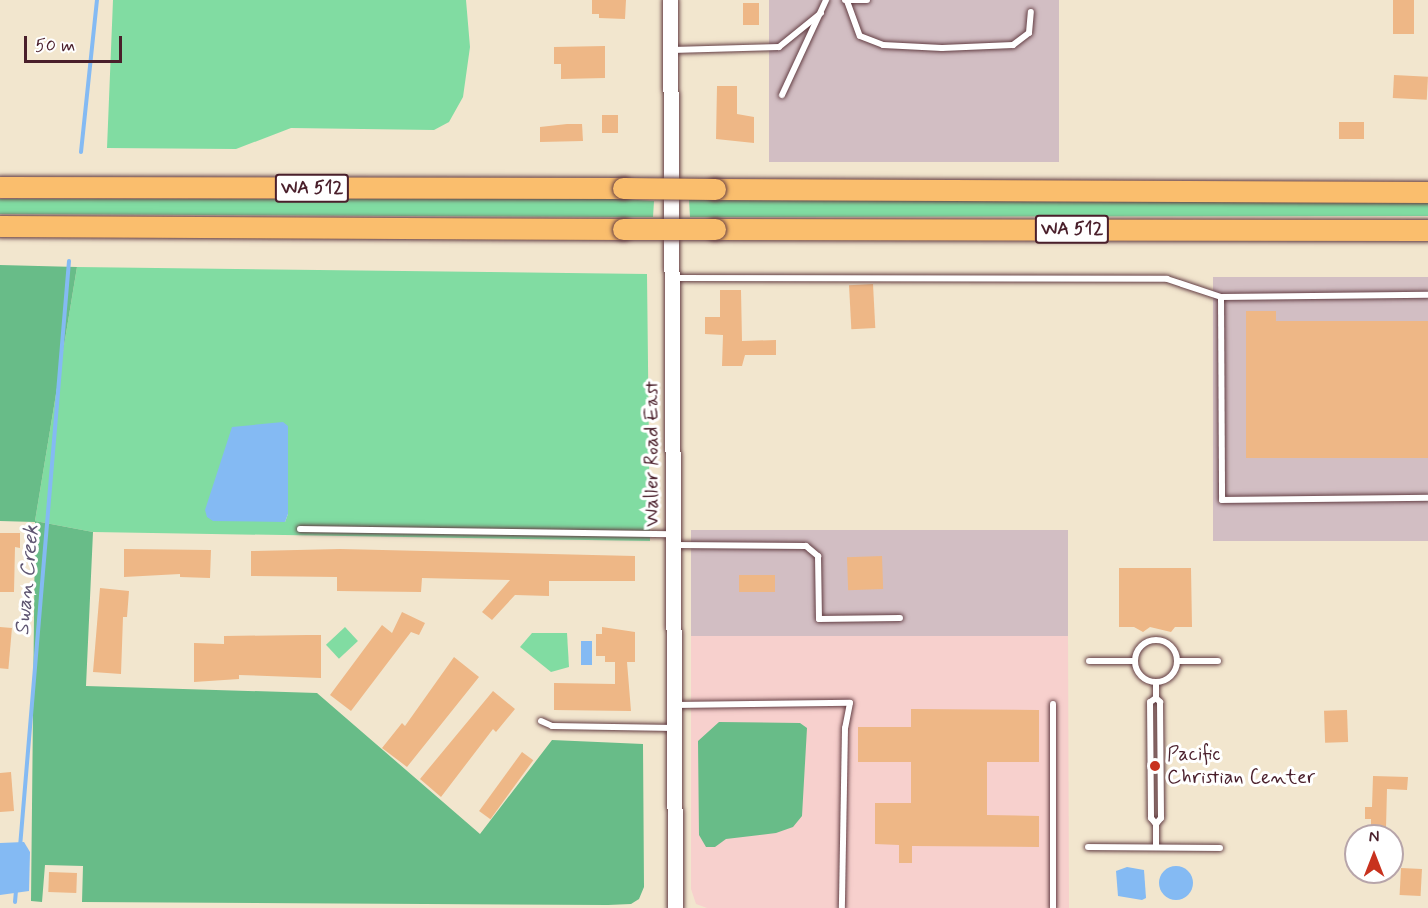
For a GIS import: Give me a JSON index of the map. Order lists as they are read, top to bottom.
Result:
{
  "streets": {
    "highway": ["WA 512"],
    "street": ["Waller Road East"]
  },
  "water": ["Swan Creek"],
  "places": ["Pacific Christian Center"],
  "scale_bar": "50 m",
  "north": "top"
}
